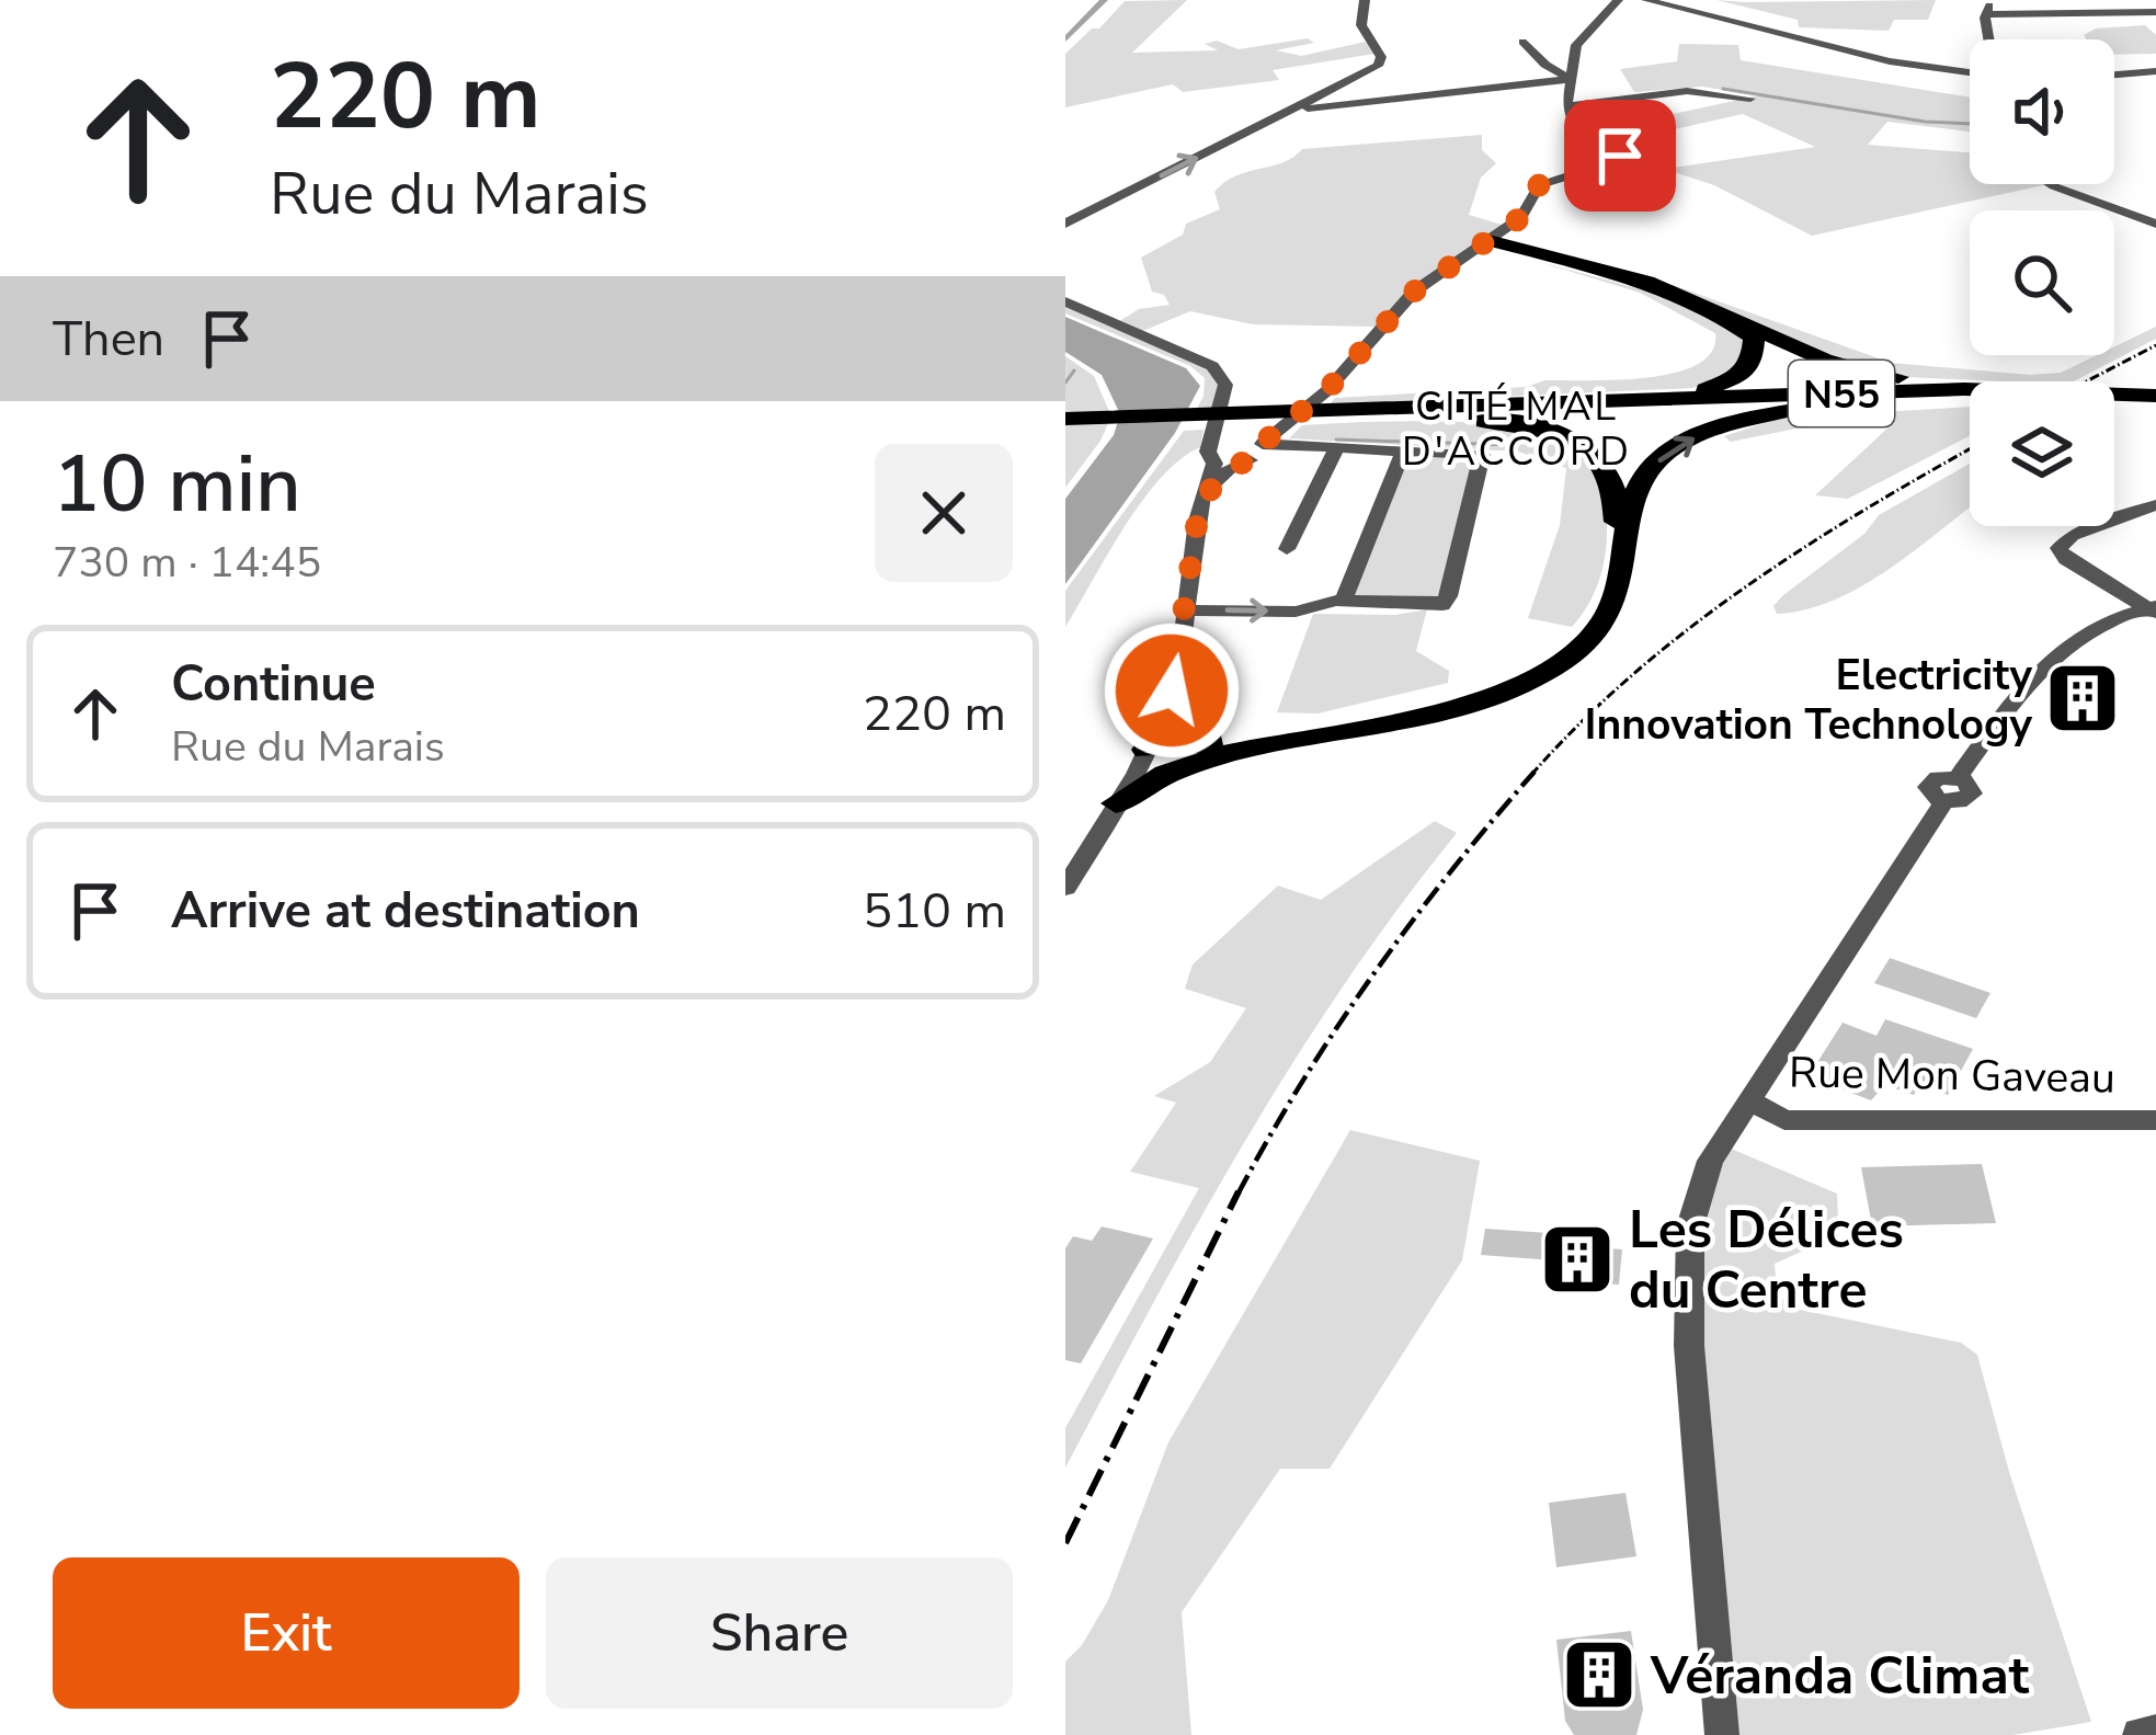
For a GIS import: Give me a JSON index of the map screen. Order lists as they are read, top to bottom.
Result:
{
  "streets": {
    "highway": ["N55"],
    "street": ["Rue Mon Gaveau"]
  },
  "districts": ["CITÉ MAL D'ACCORD"],
  "places": {
    "building": ["Electricity Innovation Technology", "Les Délices du Centre", "Véranda Climat"]
  },
  "page": {
    "turn": ["220 m", "Rue du Marais"],
    "then": "Then",
    "heading": ["10 min", "730 m · 14:45"],
    "list": [
      {
        "name": "Continue",
        "note": "Rue du Marais",
        "value": "220 m"
      },
      {
        "name": "Arrive at destination",
        "value": "510 m"
      }
    ],
    "buttons": ["Exit", "Share"]
  }
}
